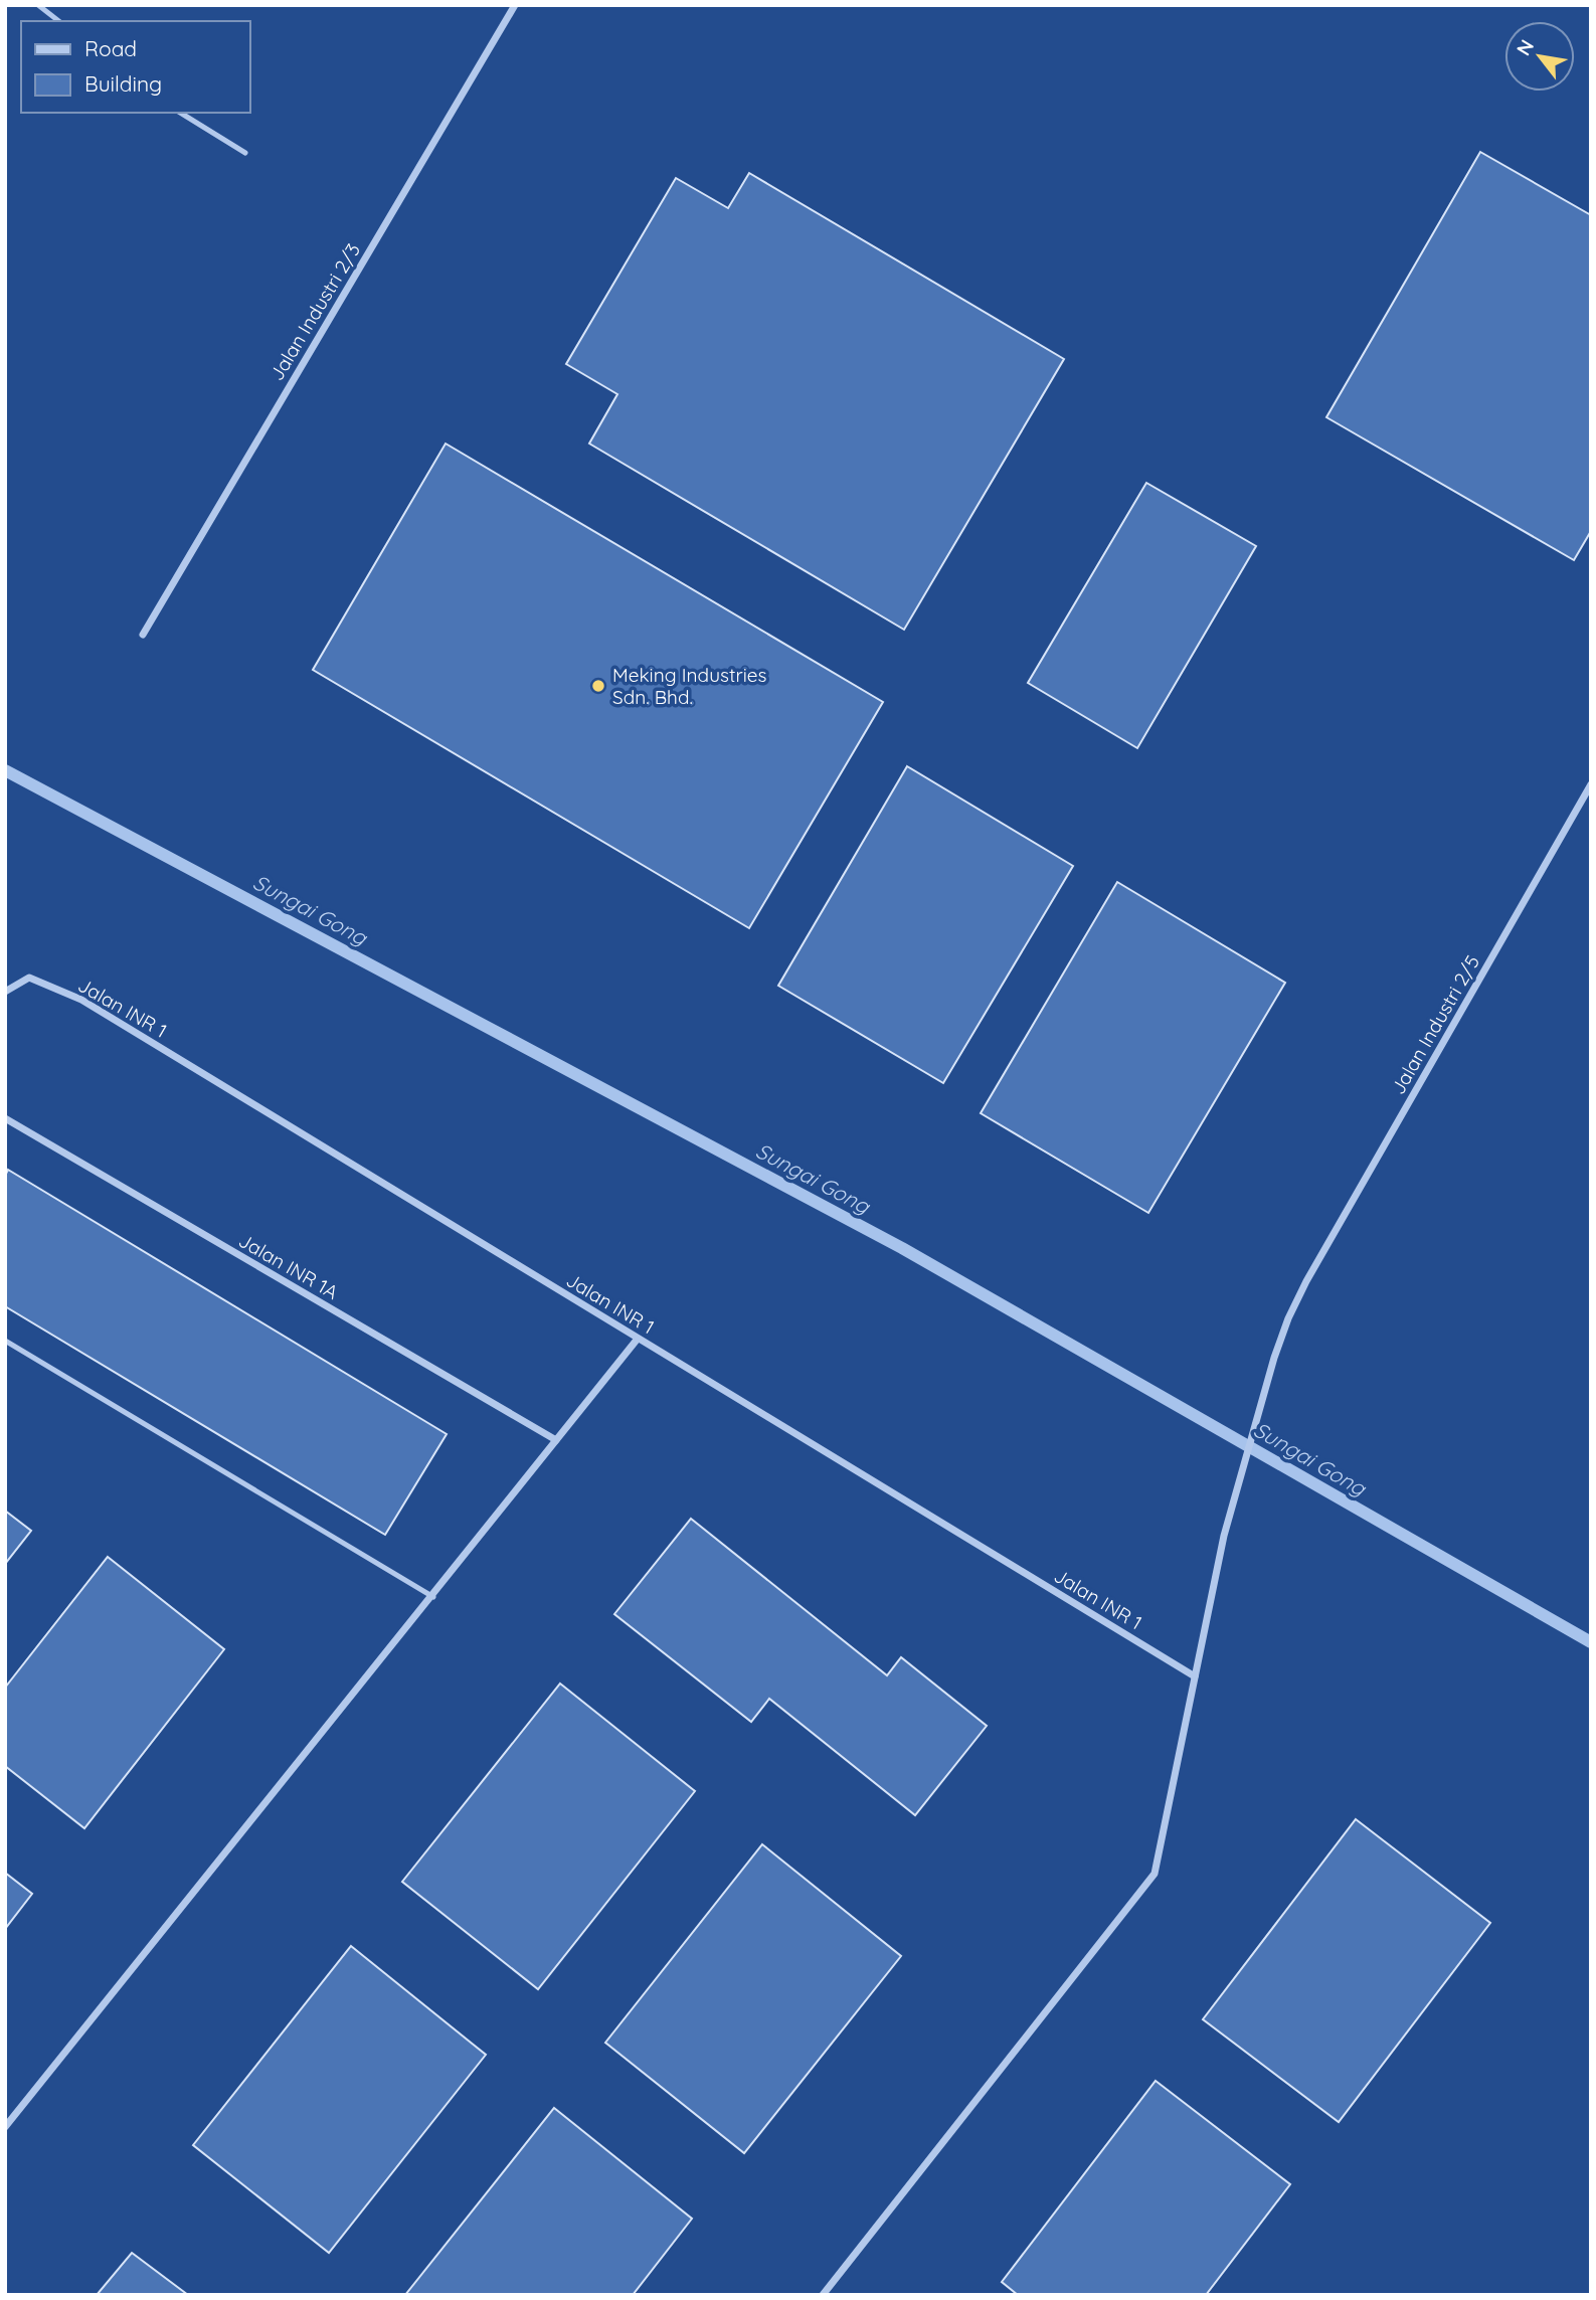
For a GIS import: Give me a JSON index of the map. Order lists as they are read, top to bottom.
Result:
{
  "streets": {
    "street": [
      "Jalan Industri 2/3",
      "Jalan INR 1",
      "Jalan Industri 2/5",
      "Jalan INR 1A"
    ]
  },
  "crossings": [
    ["Jalan INR 1", "Jalan Industri 2/5"]
  ],
  "water": ["Sungai Gong"],
  "places": ["Meking Industries Sdn. Bhd."],
  "legend": ["Road", "Building"],
  "north": "top left"
}
